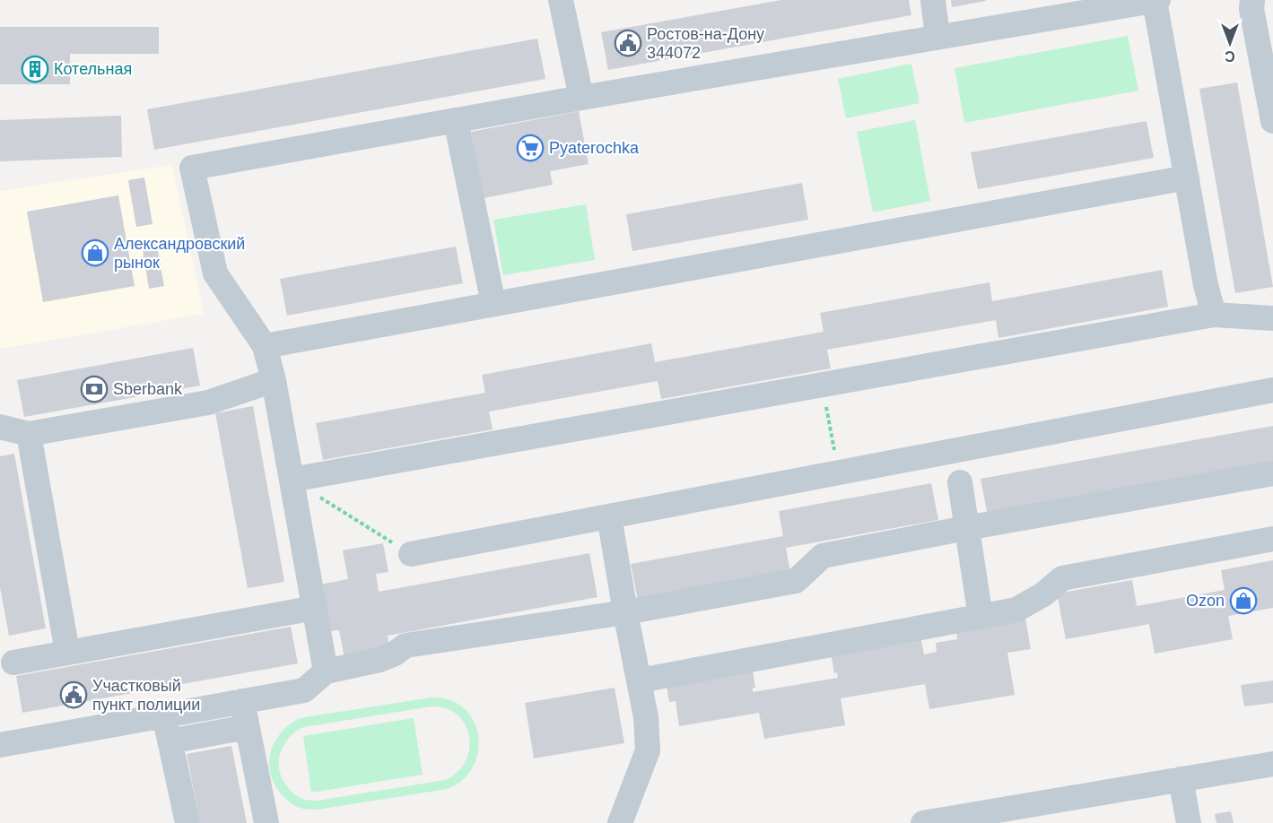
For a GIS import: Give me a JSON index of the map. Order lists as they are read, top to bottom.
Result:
{
  "places": {
    "public building": ["Ростов-на-Дону 344072", "Участковый пункт полиции"],
    "building": ["Котельная"],
    "supermarket": ["Pyaterochka"],
    "shop": ["Александровский рынок", "Ozon"],
    "bank": ["Sberbank"]
  },
  "north": "bottom"
}
